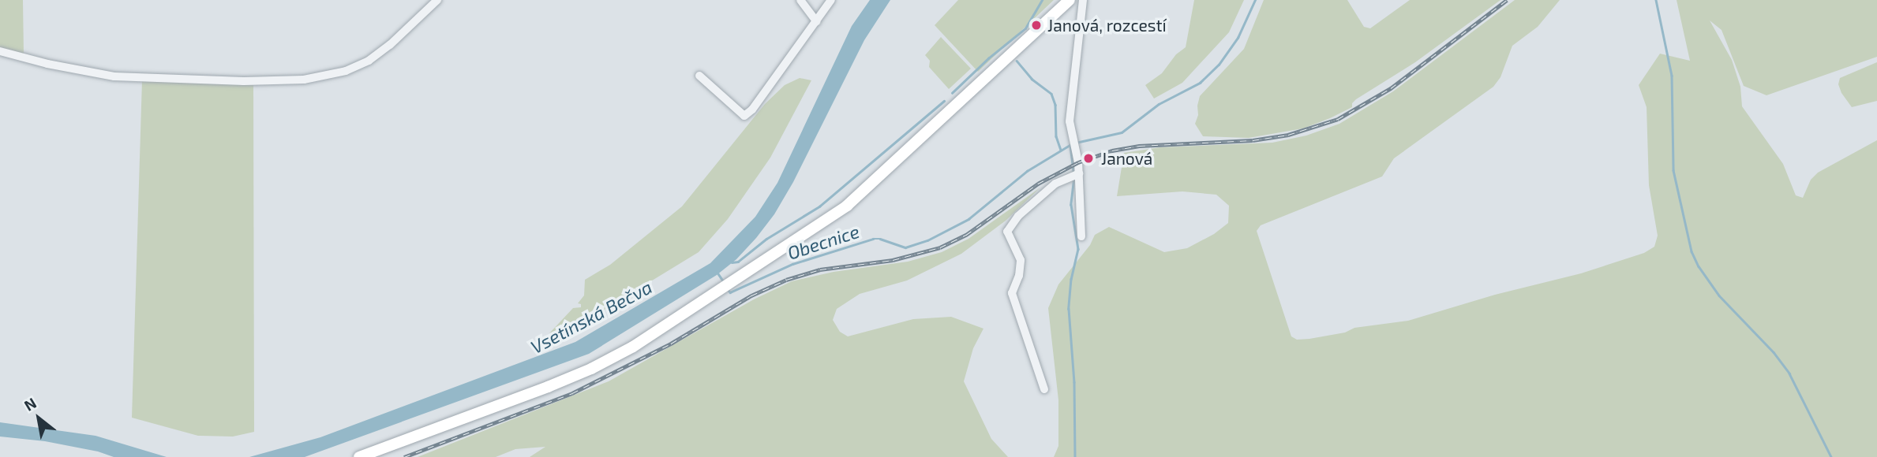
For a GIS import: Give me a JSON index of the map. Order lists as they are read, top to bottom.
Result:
{
  "water": ["Obecnice", "Vsetínská Bečva"],
  "places": ["Janová, rozcestí", "Janová"],
  "north": "top left"
}
